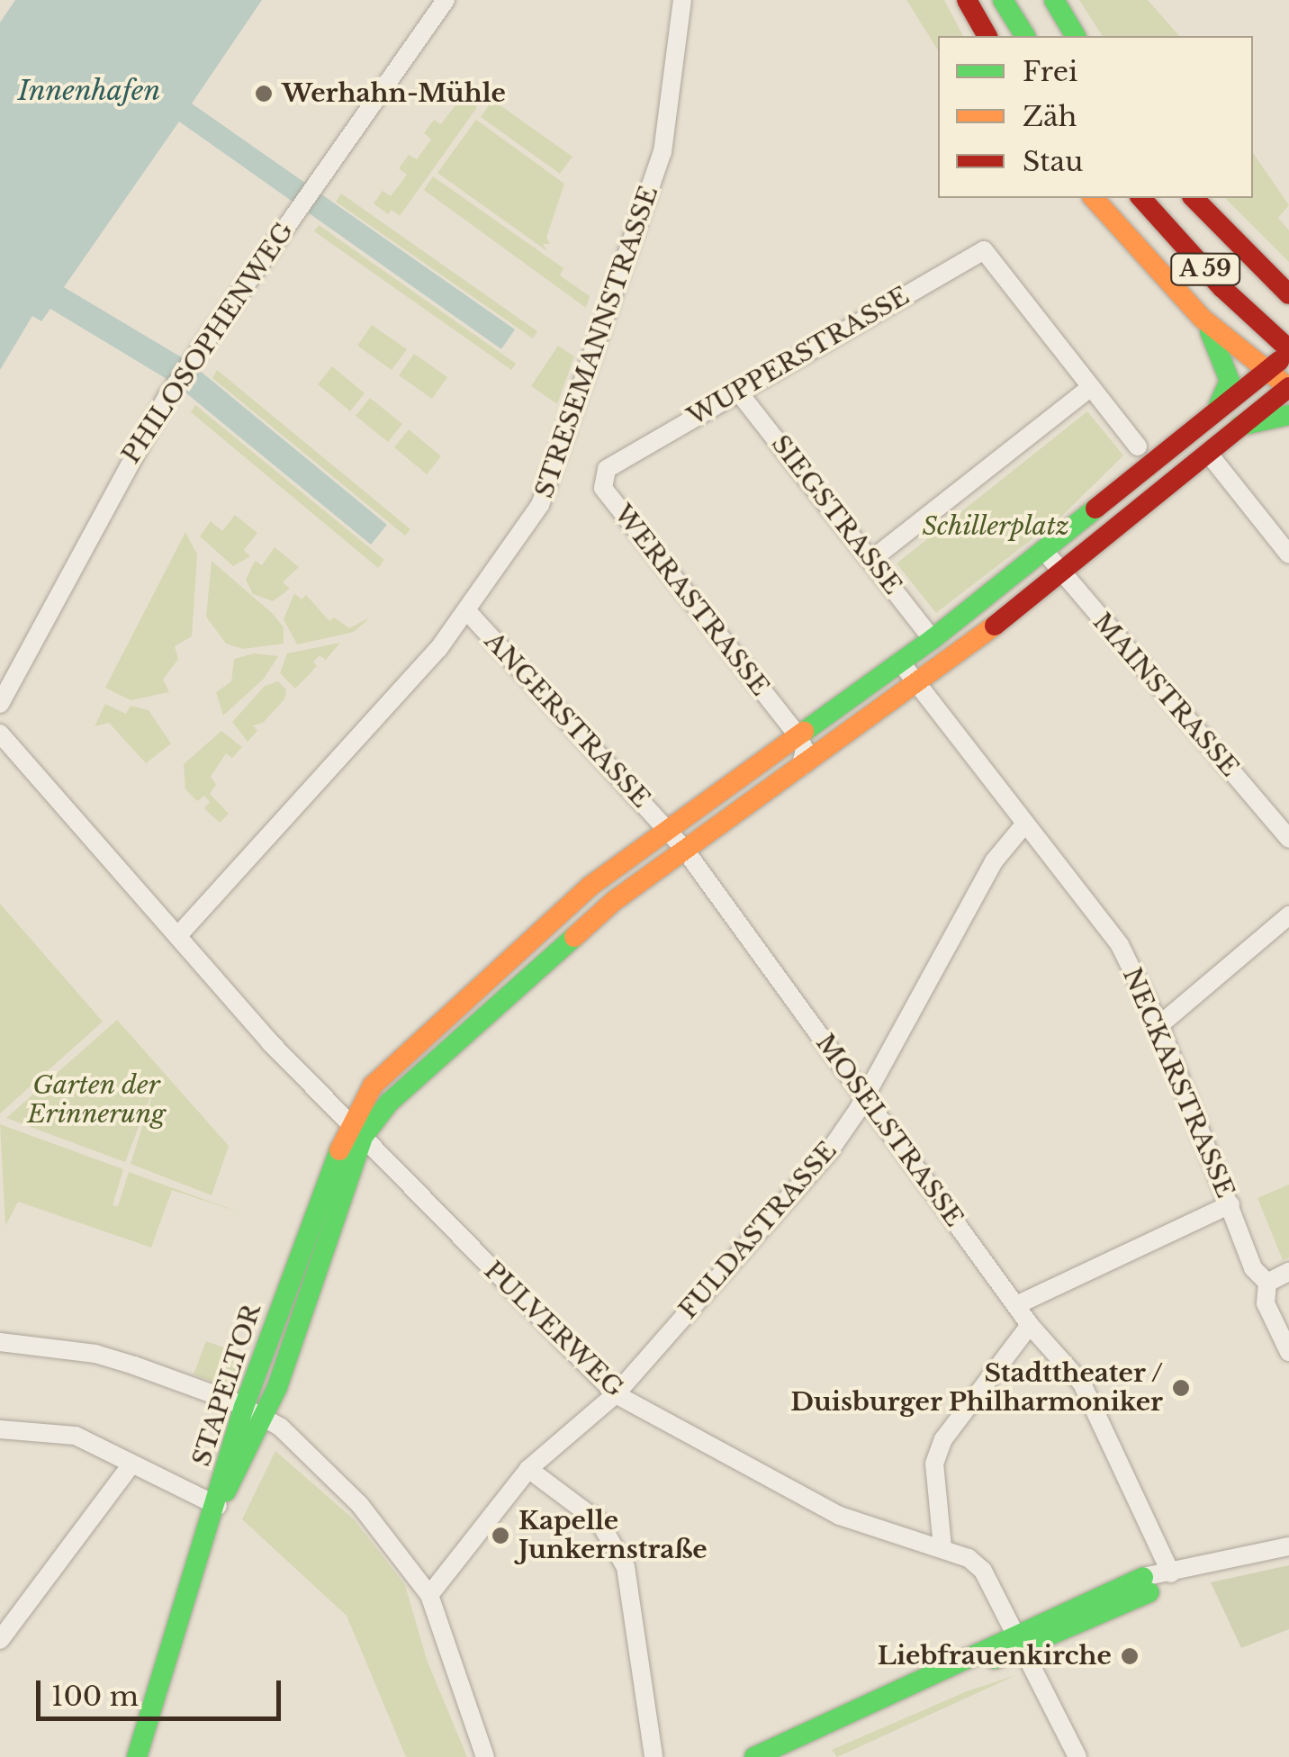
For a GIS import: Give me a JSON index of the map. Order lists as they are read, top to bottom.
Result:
{
  "streets": {
    "main road": ["A 59", "STAPELTOR"],
    "street": [
      "STRESEMANNSTRASSE",
      "PHILOSOPHENWEG",
      "WUPPERSTRASSE",
      "SIEGSTRASSE",
      "WERRASTRASSE",
      "MAINSTRASSE",
      "ANGERSTRASSE",
      "NECKARSTRASSE",
      "MOSELSTRASSE",
      "FULDASTRASSE",
      "PULVERWEG"
    ]
  },
  "crossings": [
    ["STRESEMANNSTRASSE", "ANGERSTRASSE"],
    ["WUPPERSTRASSE", "SIEGSTRASSE"],
    ["WUPPERSTRASSE", "WERRASTRASSE"],
    ["ANGERSTRASSE", "MOSELSTRASSE"],
    ["NECKARSTRASSE", "FULDASTRASSE"],
    ["MOSELSTRASSE", "FULDASTRASSE"],
    ["FULDASTRASSE", "PULVERWEG"],
    ["PULVERWEG", "STAPELTOR"]
  ],
  "water": ["Innenhafen"],
  "parks": ["Schillerplatz", "Garten der Erinnerung"],
  "places": [
    "Werhahn-Mühle",
    "Stadttheater / Duisburger Philharmoniker",
    "Kapelle Junkernstraße",
    "Liebfrauenkirche"
  ],
  "legend": ["Frei", "Zäh", "Stau"],
  "scale_bar": "100 m"
}
